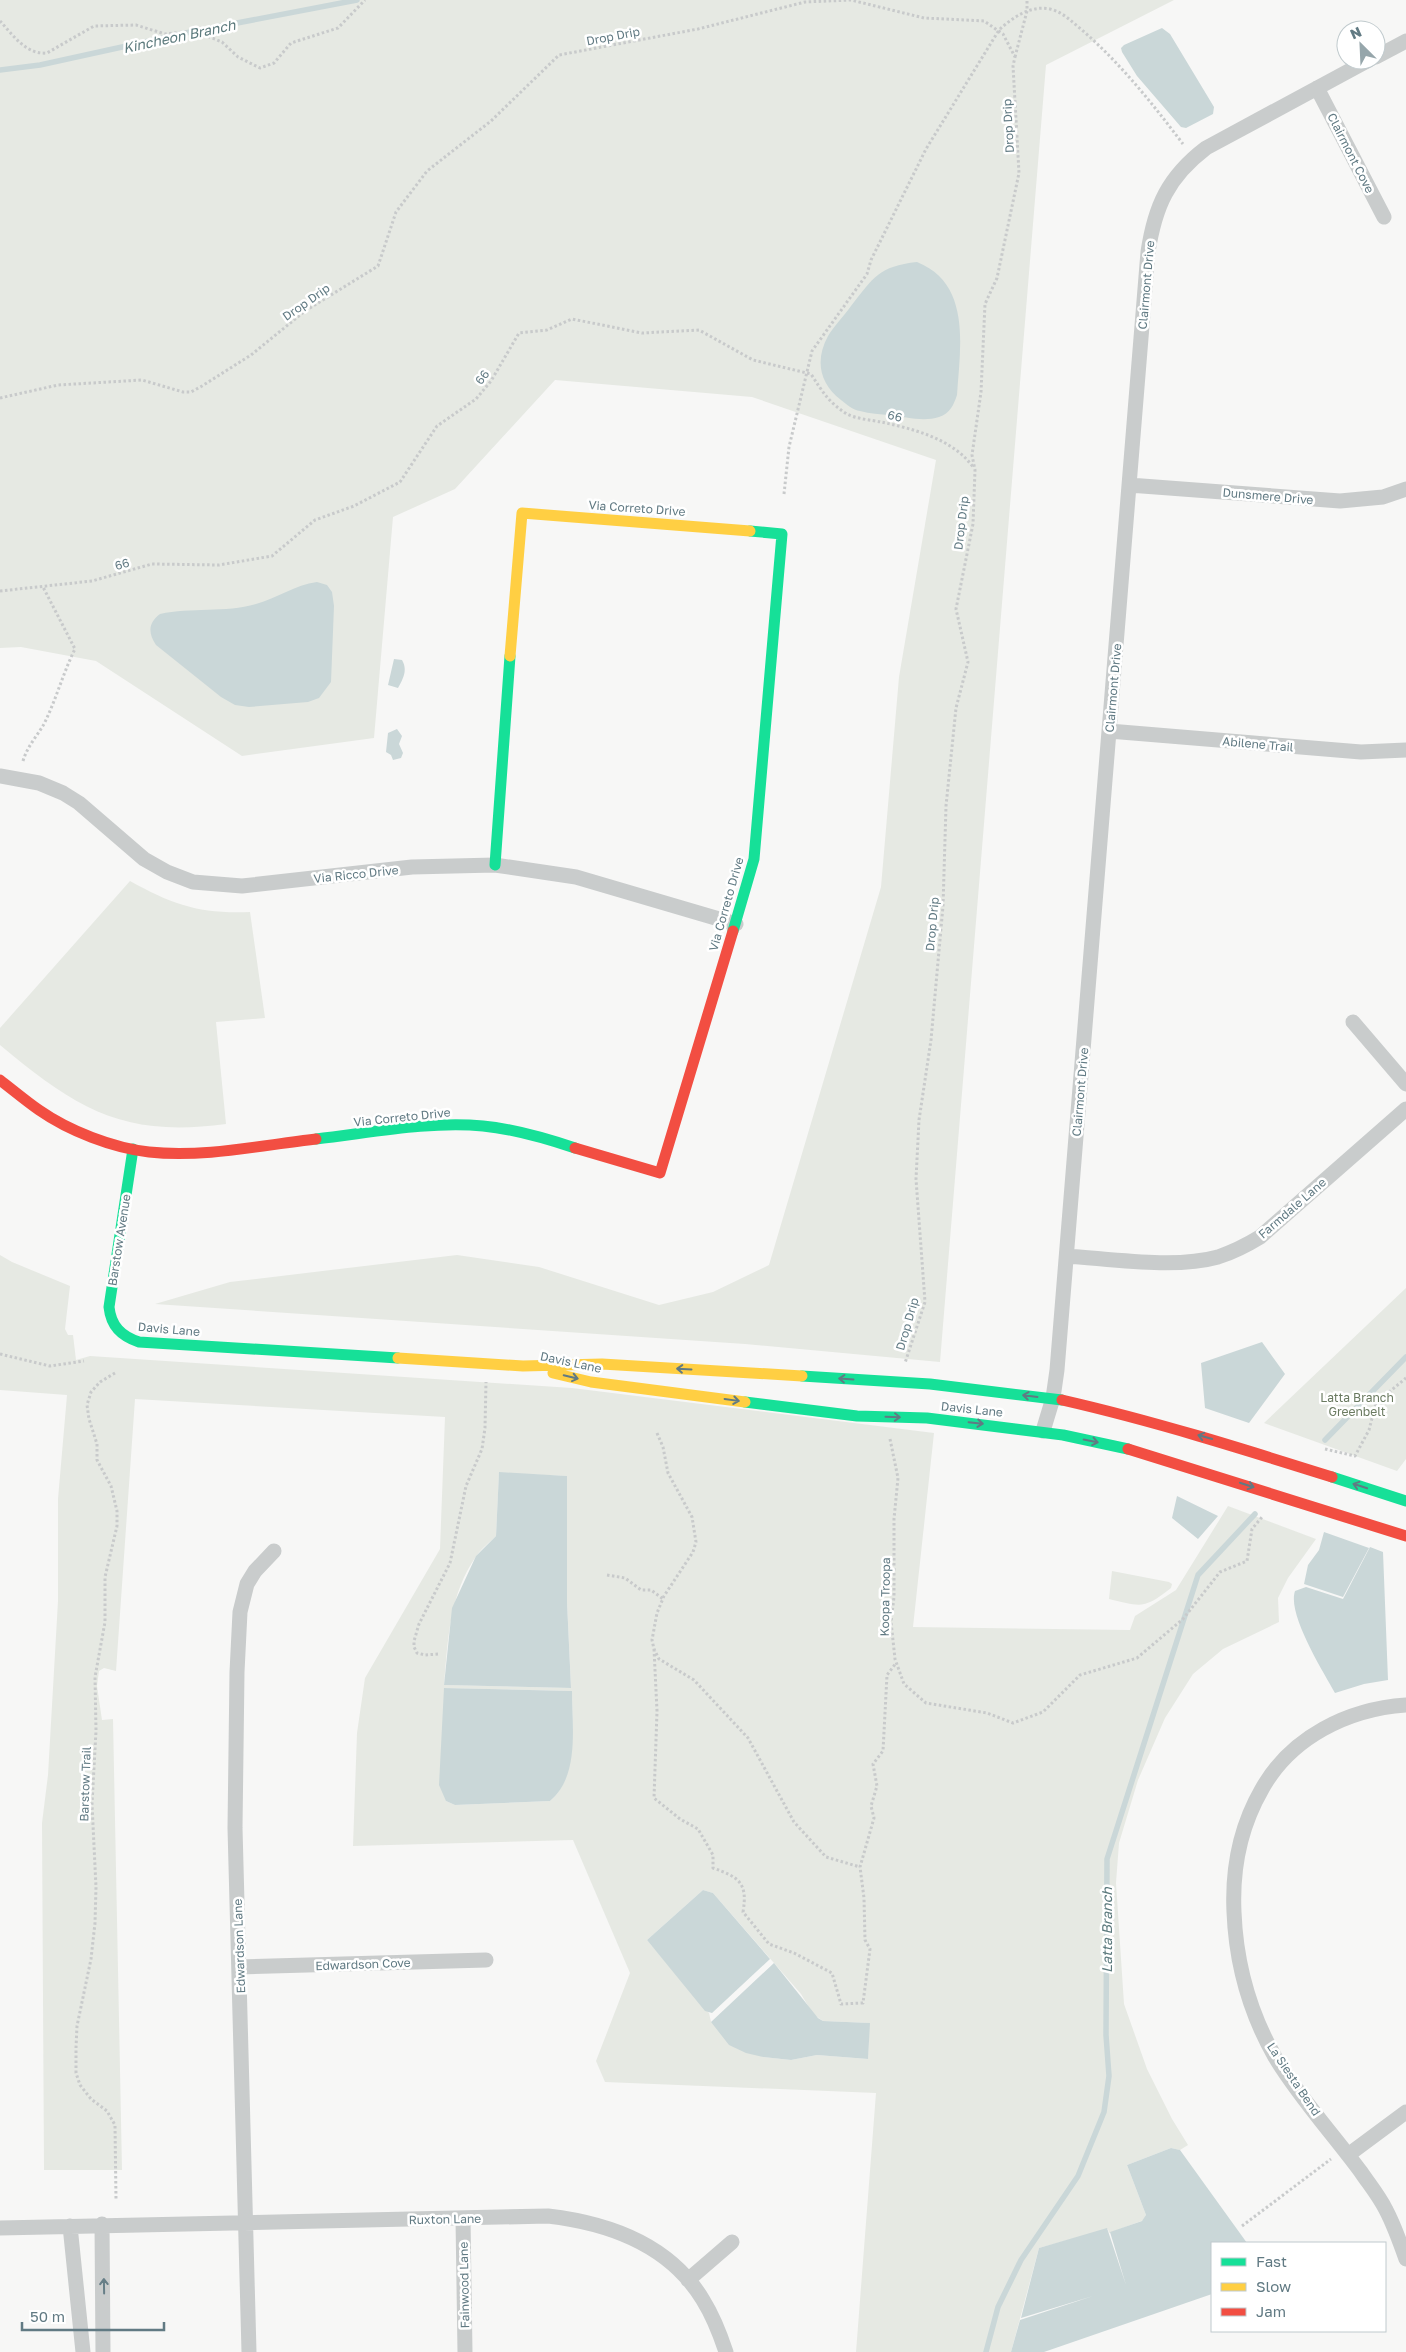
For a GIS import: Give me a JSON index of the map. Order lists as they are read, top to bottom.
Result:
{
  "streets": {
    "street": [
      "Clairmont Cove",
      "Clairmont Drive",
      "Dunsmere Drive",
      "Via Correto Drive",
      "Abilene Trail",
      "Via Ricco Drive",
      "Farmdale Lane",
      "Barstow Avenue",
      "Davis Lane",
      "Edwardson Lane",
      "Edwardson Cove",
      "La Siesta Bend",
      "Ruxton Lane",
      "Fainwood Lane"
    ],
    "path": [
      "Drop Drip",
      "66",
      "Koopa Troopa",
      "Barstow Trail"
    ]
  },
  "crossings": [
    ["Drop Drip", "66"],
    ["Clairmont Cove", "Clairmont Drive"],
    ["Clairmont Drive", "Dunsmere Drive"],
    ["Clairmont Drive", "Abilene Trail"],
    ["Clairmont Drive", "Farmdale Lane"],
    ["Clairmont Drive", "Davis Lane"],
    ["Via Correto Drive", "Via Ricco Drive"],
    ["Via Correto Drive", "Barstow Avenue"],
    ["Barstow Avenue", "Davis Lane"],
    ["Edwardson Lane", "Edwardson Cove"],
    ["Edwardson Lane", "Ruxton Lane"],
    ["Ruxton Lane", "Fainwood Lane"]
  ],
  "water": ["Kincheon Branch", "Latta Branch"],
  "parks": ["Latta Branch Greenbelt"],
  "legend": ["Fast", "Slow", "Jam"],
  "scale_bar": "50 m",
  "north": "top left"
}
